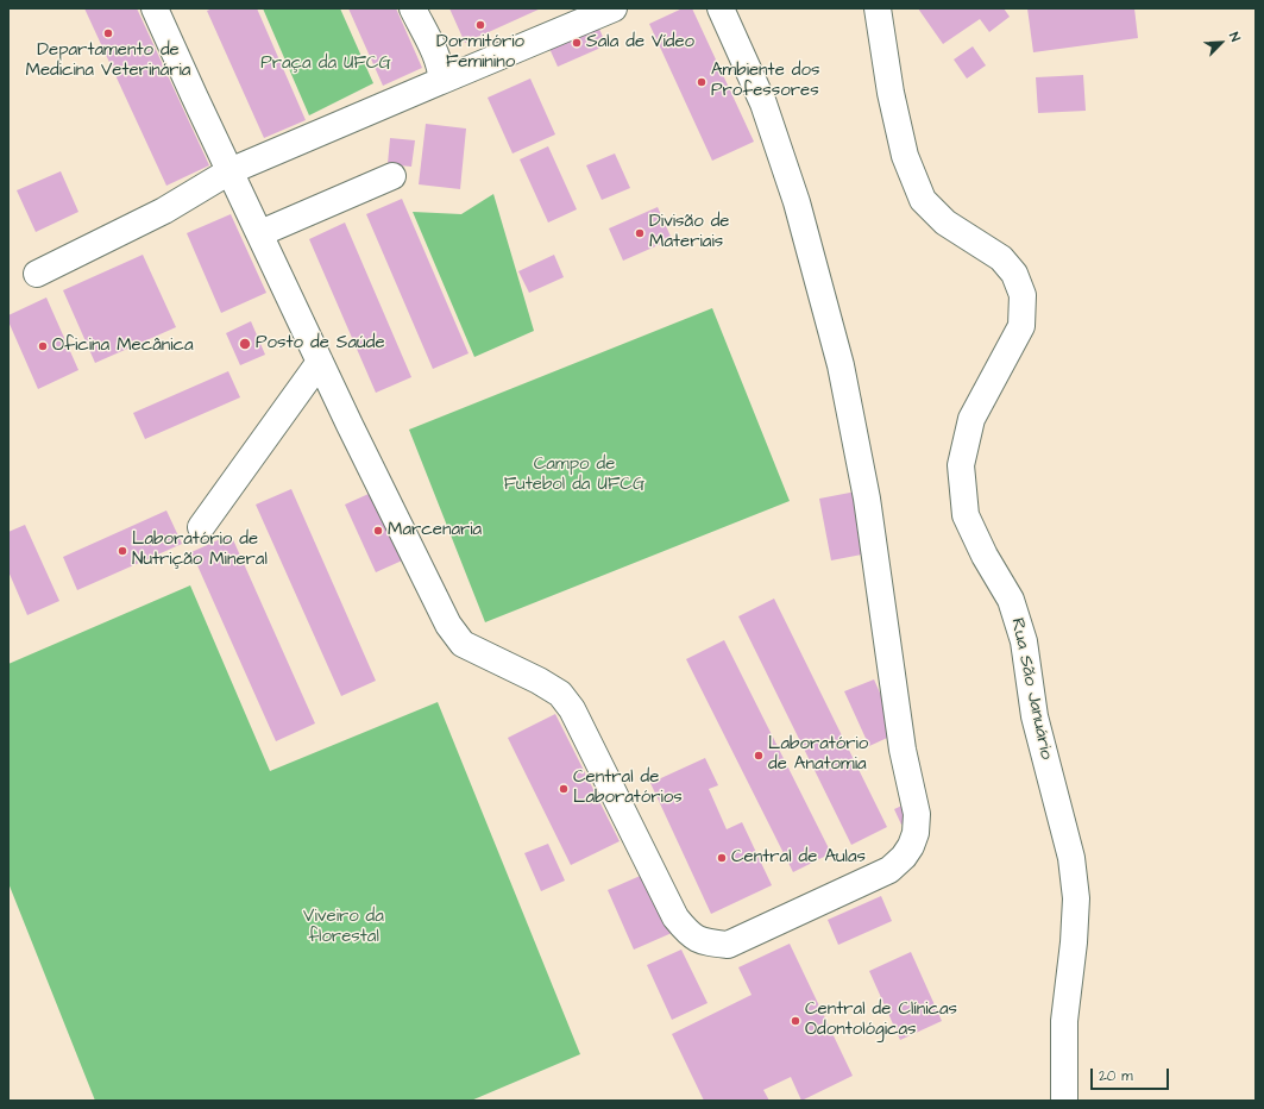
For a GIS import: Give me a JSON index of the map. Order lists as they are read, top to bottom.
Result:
{
  "streets": {
    "street": ["Rua São Januário"]
  },
  "parks": ["Praça da UFCG", "Campo de Futebol da UFCG", "Viveiro da florestal"],
  "places": [
    "Dormitório Feminino",
    "Departamento de Medicina Veterinária",
    "Sala de Vídeo",
    "Ambiente dos Professores",
    "Divisão de Materiais",
    "Posto de Saúde",
    "Oficina Mecânica",
    "Marcenaria",
    "Laboratório de Nutrição Mineral",
    "Laboratório de Anatomia",
    "Central de Laboratórios",
    "Central de Aulas",
    "Central de Clínicas Odontológicas"
  ],
  "scale_bar": "20 m",
  "north": "top right"
}
